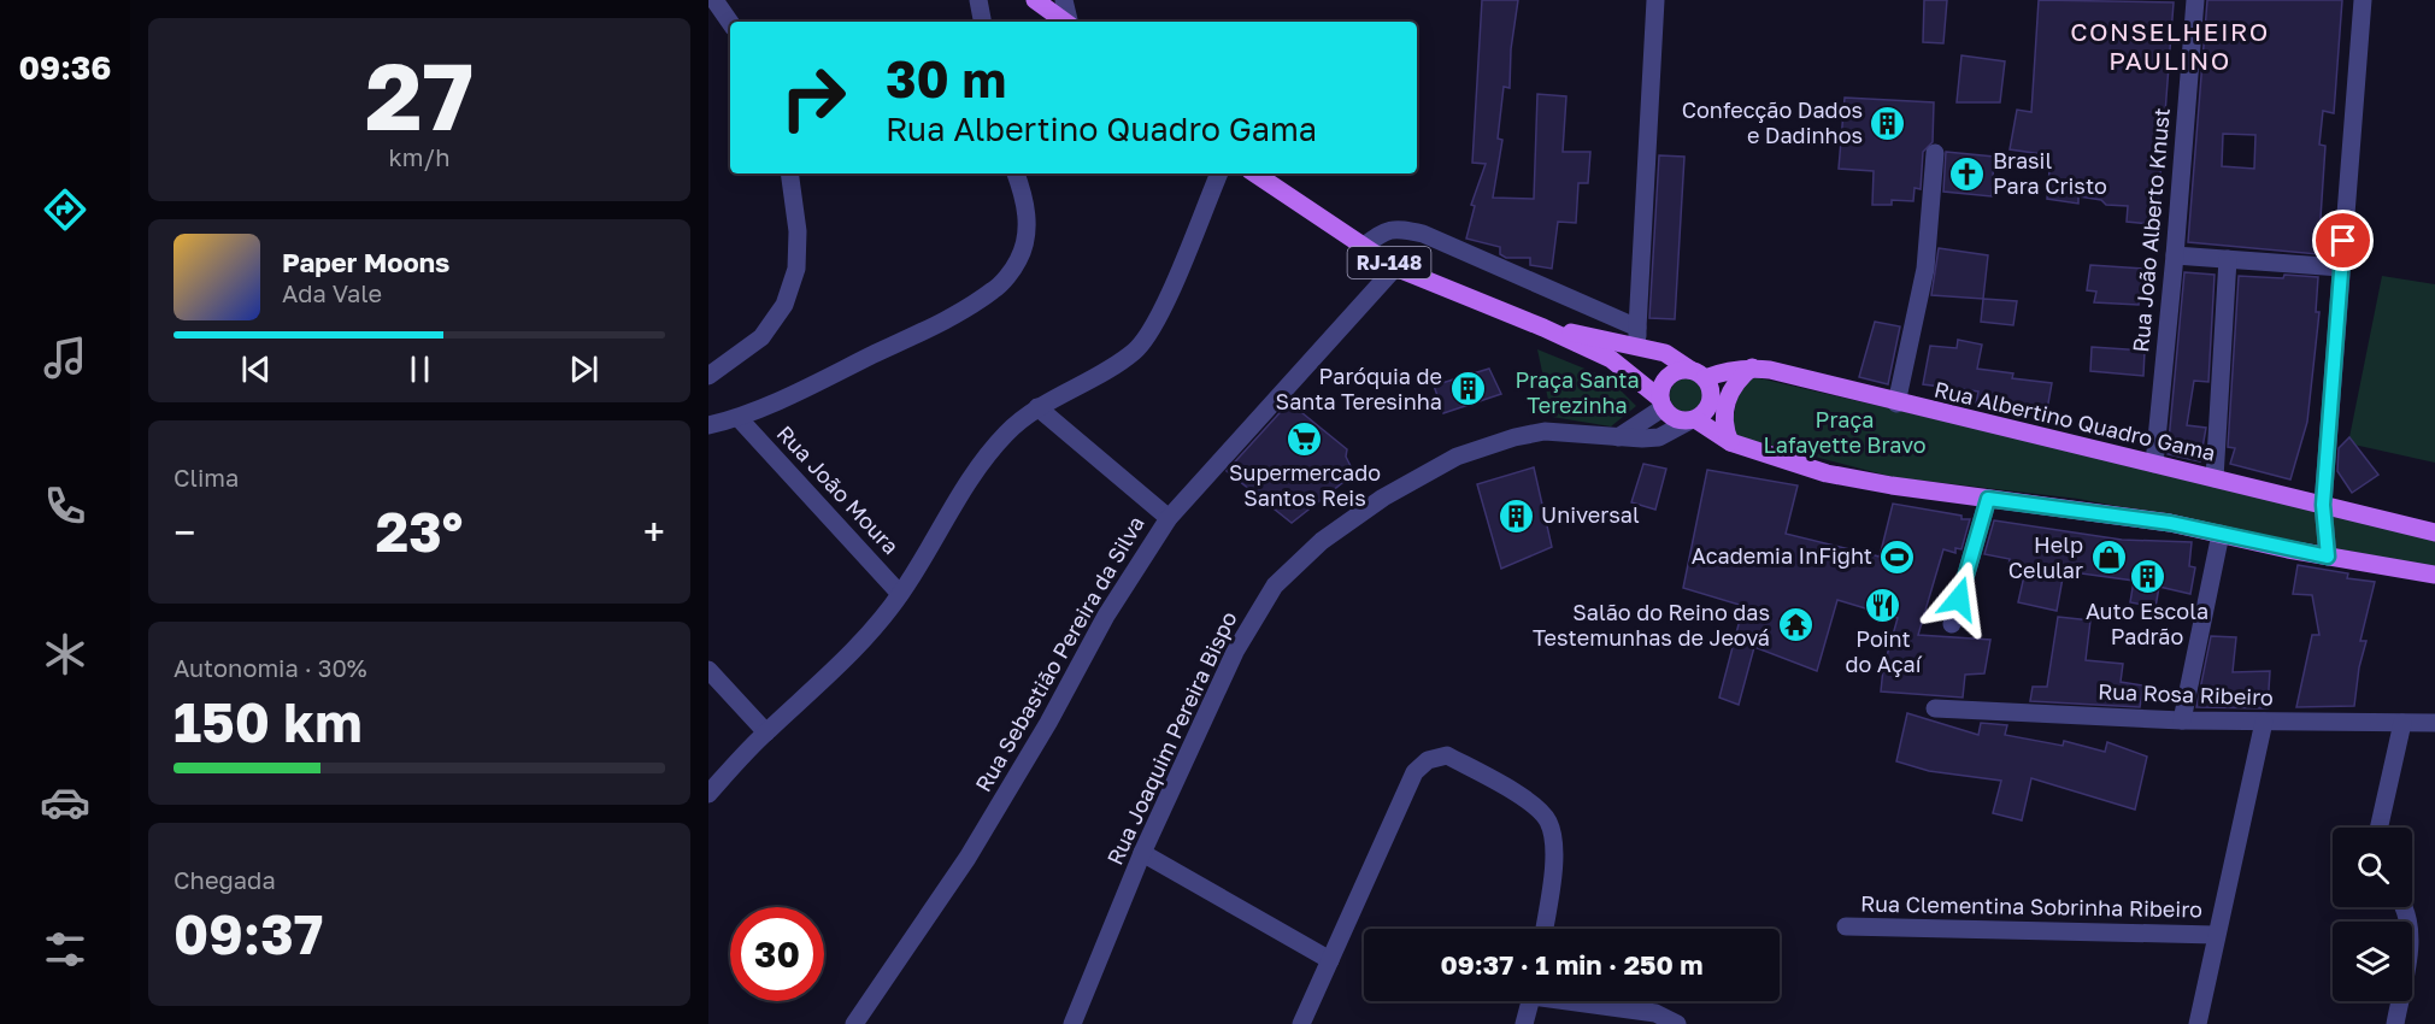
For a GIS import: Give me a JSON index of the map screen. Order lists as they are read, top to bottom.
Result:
{
  "streets": {
    "main road": ["RJ-148", "Rua Albertino Quadro Gama"],
    "street": [
      "Rua João Alberto Knust",
      "Rua João Moura",
      "Rua Sebastião Pereira da Silva",
      "Rua Rosa Ribeiro",
      "Rua Joaquim Pereira Bispo",
      "Rua Clementina Sobrinha Ribeiro"
    ]
  },
  "crossings": [
    ["Rua João Alberto Knust", "Rua Albertino Quadro Gama"],
    ["RJ-148", "Rua Albertino Quadro Gama"],
    ["RJ-148", "Rua Sebastião Pereira da Silva"],
    ["RJ-148", "Rua Joaquim Pereira Bispo"],
    ["Rua Albertino Quadro Gama", "Rua Joaquim Pereira Bispo"]
  ],
  "districts": ["CONSELHEIRO PAULINO"],
  "parks": ["Praça Santa Terezinha", "Praça Lafayette Bravo"],
  "places": {
    "building": [
      "Confecção Dados e Dadinhos",
      "Paróquia de Santa Teresinha",
      "Universal",
      "Auto Escola Padrão"
    ],
    "church": ["Brasil Para Cristo"],
    "supermarket": ["Supermercado Santos Reis"],
    "sports": ["Academia InFight"],
    "shop": ["Help Celular"],
    "restaurant": ["Point do Açaí"],
    "temple": ["Salão do Reino das Testemunhas de Jeová"]
  },
  "page": {
    "tabs": "09:36",
    "tile": [
      ["27", "km/h"],
      "Clima",
      ["Autonomia · 30%", "150 km"],
      ["Chegada", "09:37"]
    ],
    "turn": ["30 m", "Rua Albertino Quadro Gama"],
    "song": ["Paper Moons", "Ada Vale"],
    "heat": ["−", "23°", "+"],
    "limit": "30",
    "trip": "09:37 · 1 min · 250 m"
  }
}
